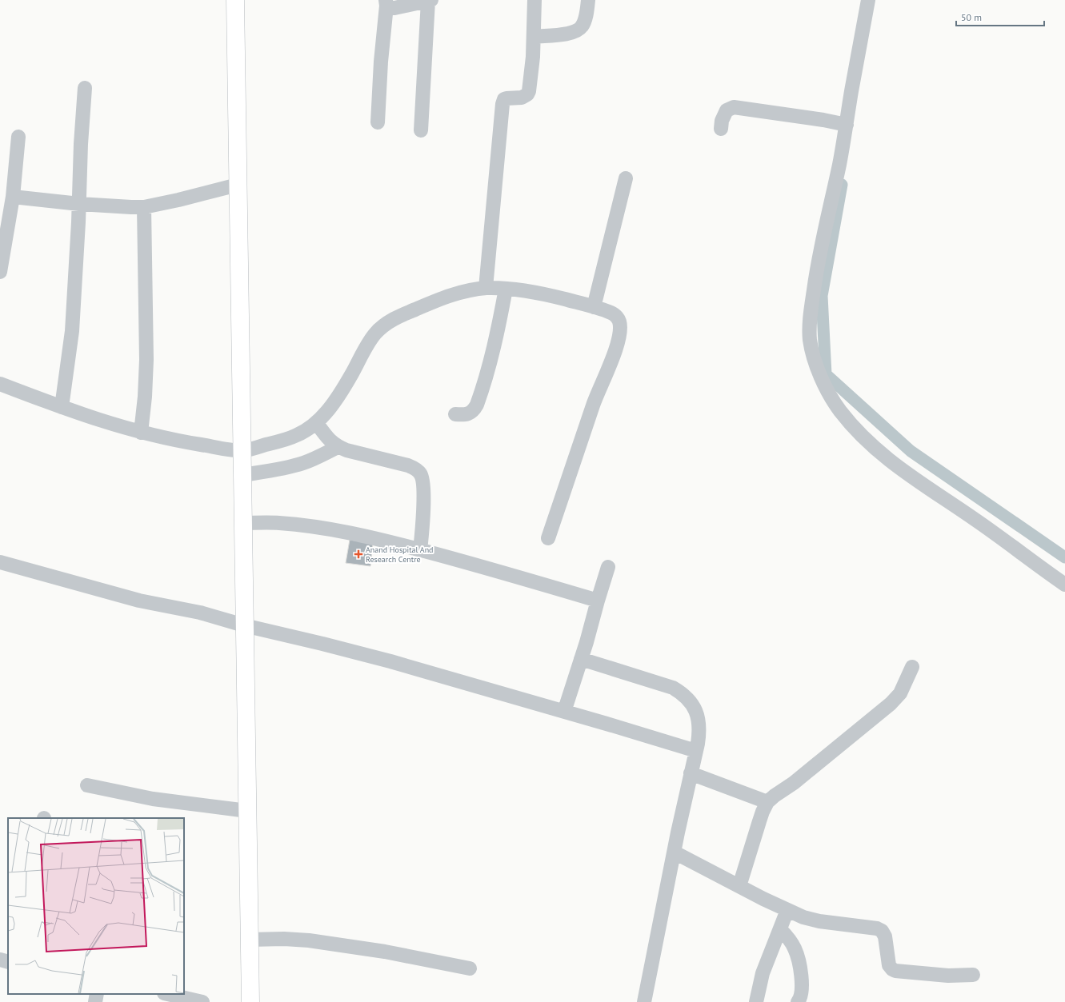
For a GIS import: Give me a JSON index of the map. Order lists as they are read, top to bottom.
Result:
{
  "places": {
    "health": ["Anand Hospital And Research Centre"]
  },
  "scale_bar": "50 m"
}
